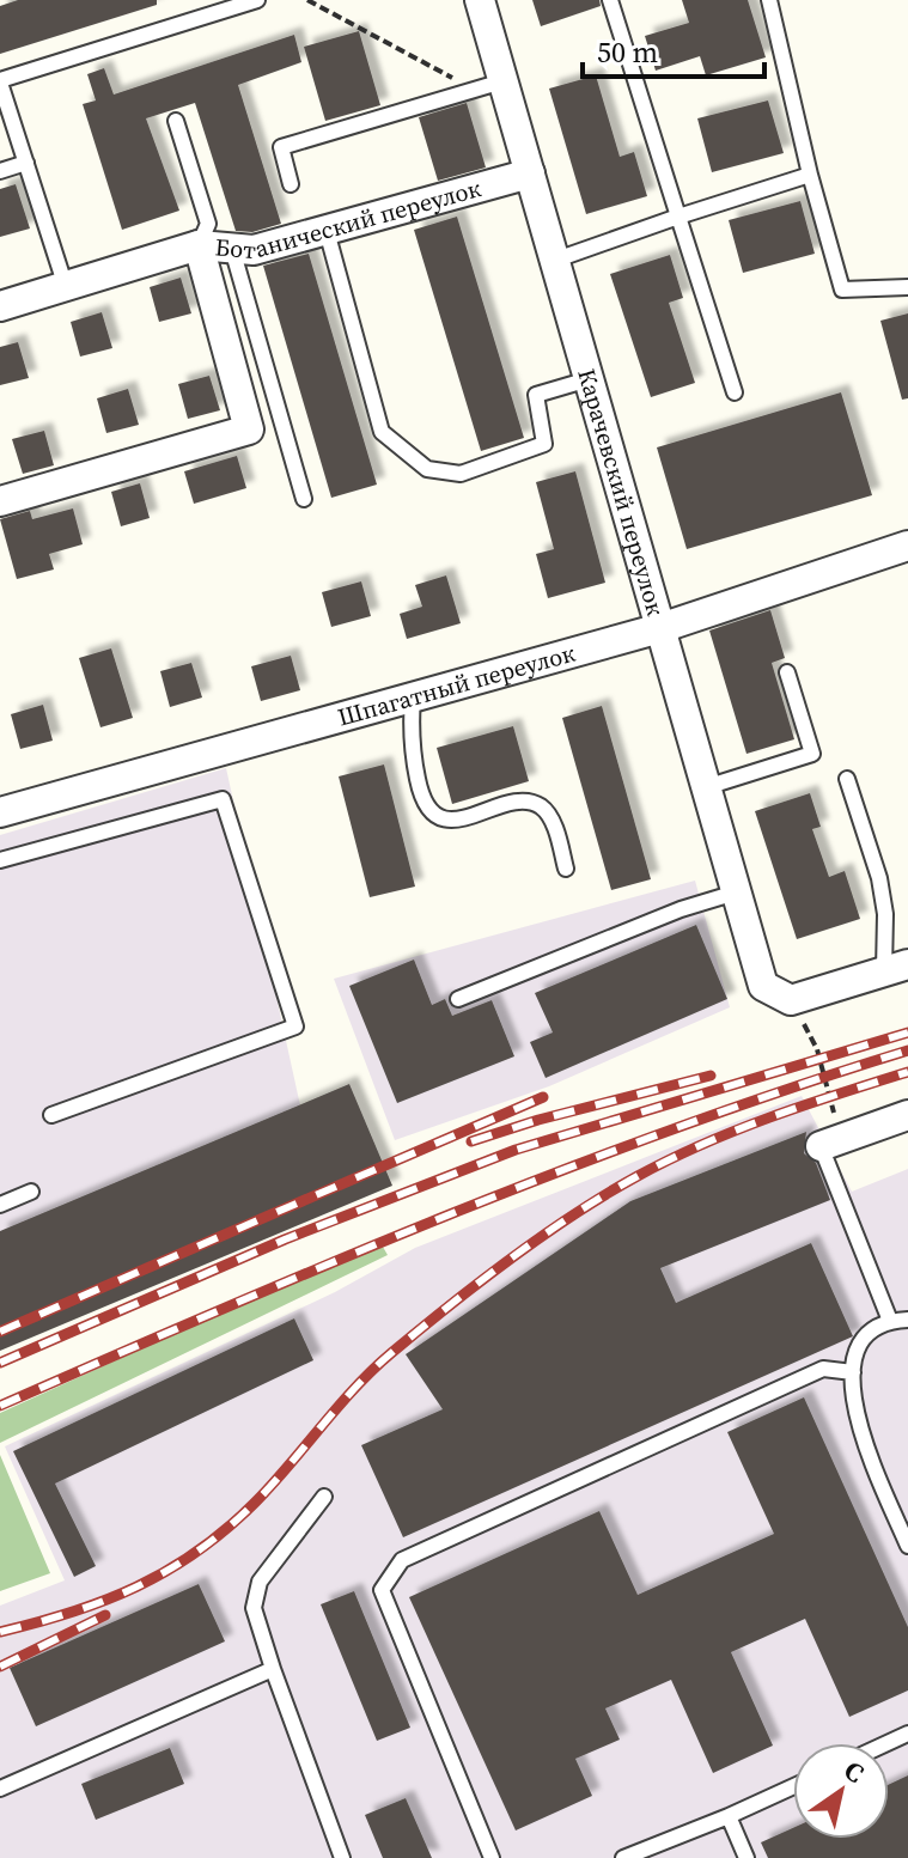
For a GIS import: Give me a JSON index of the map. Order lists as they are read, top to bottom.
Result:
{
  "streets": {
    "street": ["Ботанический переулок", "Карачевский переулок", "Шпагатный переулок"]
  },
  "crossings": [
    ["Ботанический переулок", "Карачевский переулок"],
    ["Карачевский переулок", "Шпагатный переулок"]
  ],
  "scale_bar": "50 m",
  "north": "top right"
}
